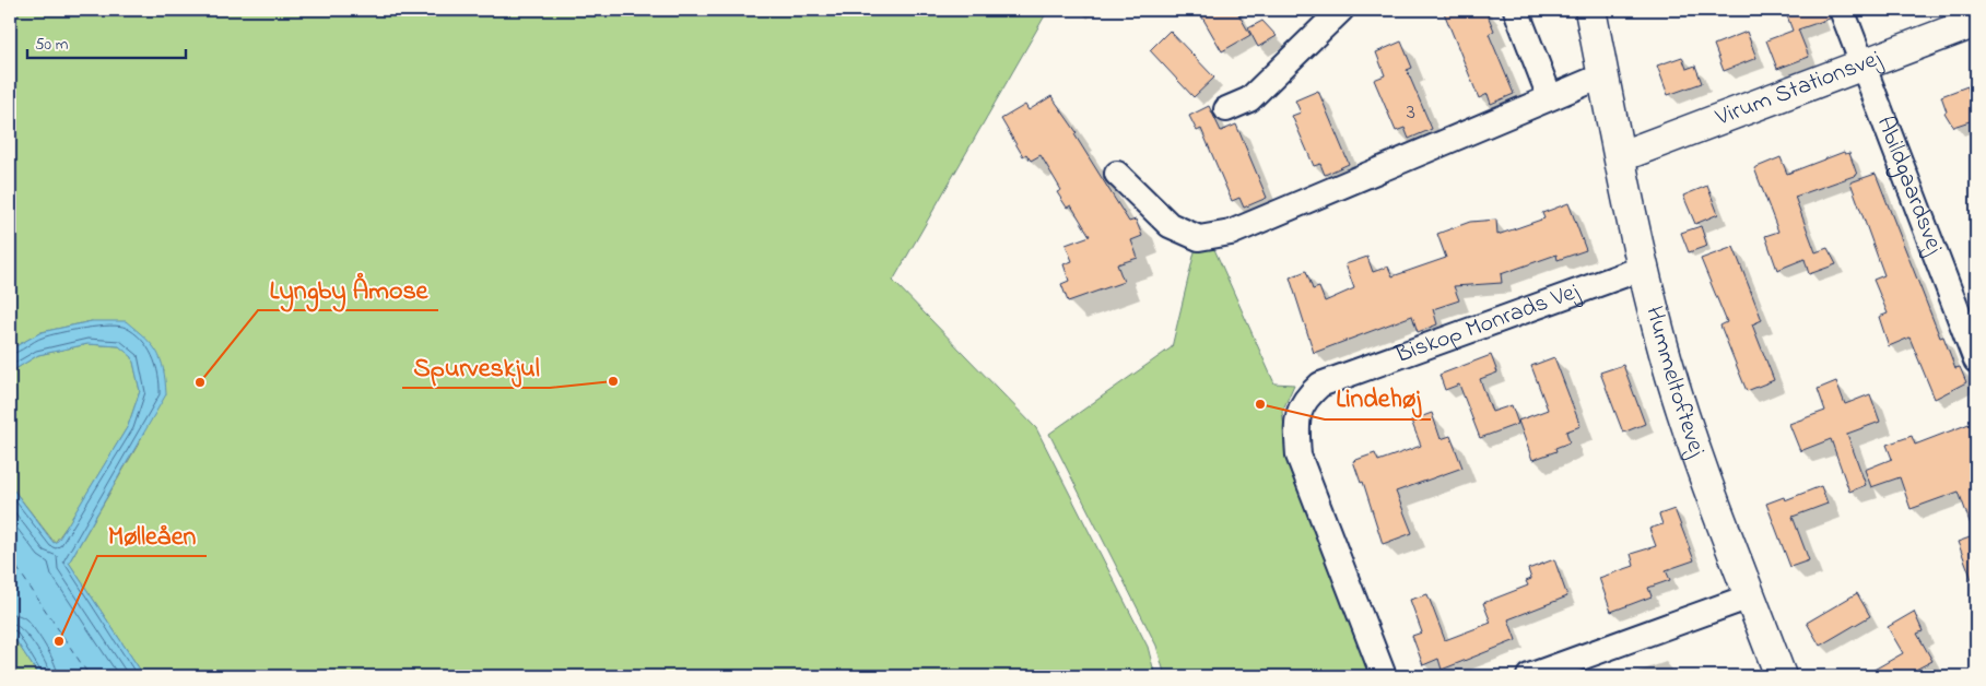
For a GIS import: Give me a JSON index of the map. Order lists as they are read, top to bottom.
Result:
{
  "streets": {
    "street": [
      "Virum Stationsvej",
      "Abildgaardsvej",
      "Biskop Monrads Vej",
      "Hummeltoftevej"
    ]
  },
  "crossings": [
    ["Virum Stationsvej", "Abildgaardsvej"],
    ["Virum Stationsvej", "Hummeltoftevej"],
    ["Biskop Monrads Vej", "Hummeltoftevej"]
  ],
  "places": [
    "Spurveskjul",
    "Lyngby Åmose",
    "Lindehøj",
    "Mølleåen"
  ],
  "house_numbers": ["3"],
  "scale_bar": "50 m"
}
